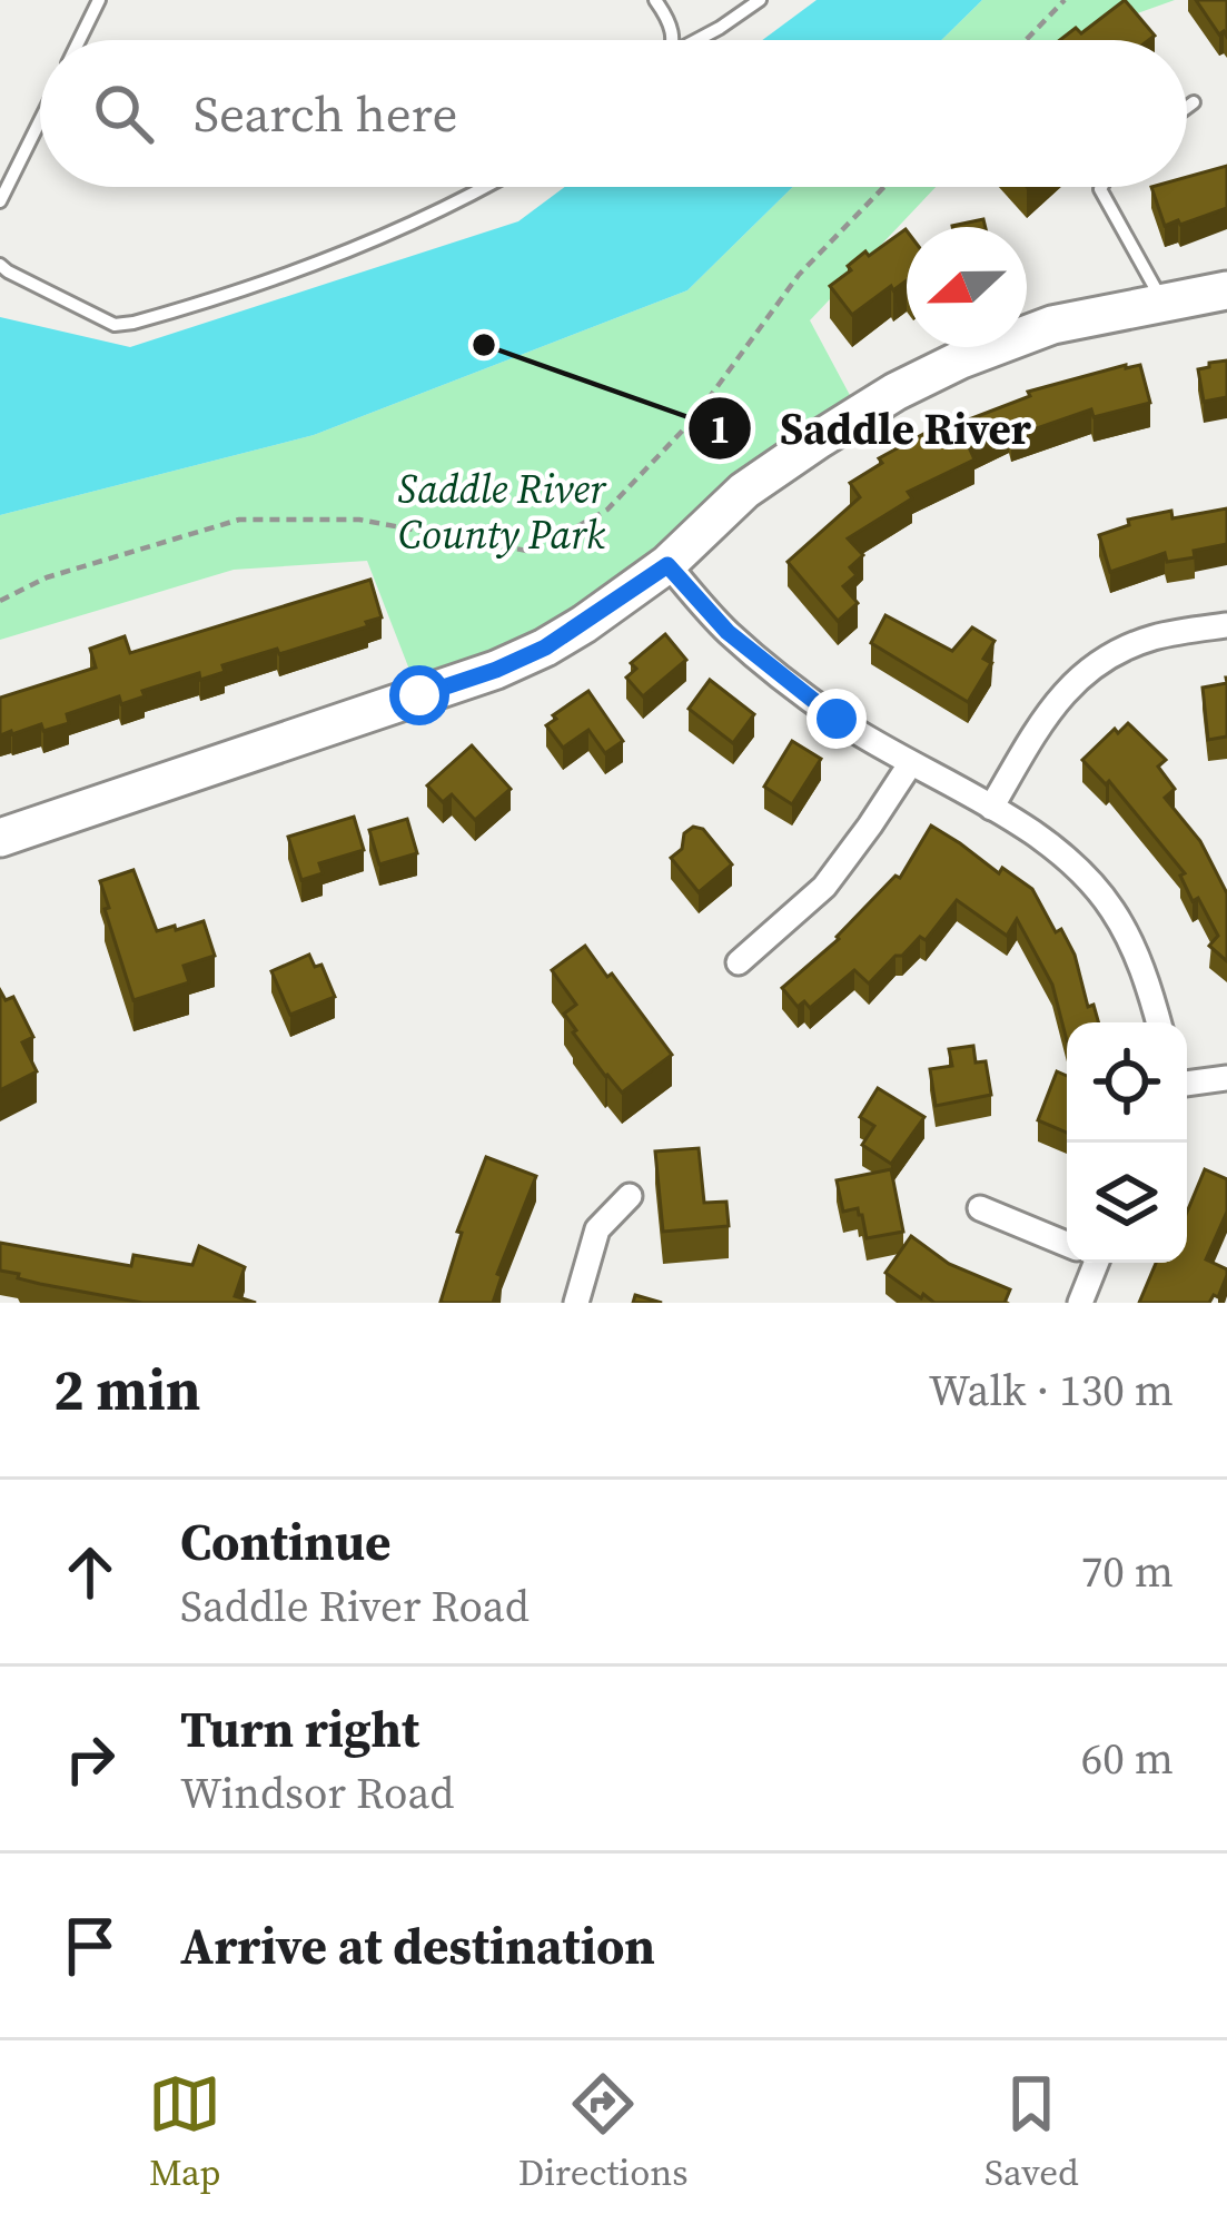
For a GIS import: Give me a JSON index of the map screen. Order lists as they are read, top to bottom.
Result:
{
  "parks": ["Saddle River County Park"],
  "places": ["Saddle River"],
  "north": "left",
  "page": {
    "search": "Search here",
    "heading": ["2 min", "Walk · 130 m"],
    "list": [
      ["Continue", "Saddle River Road", "70 m"],
      ["Turn right", "Windsor Road", "60 m"],
      "Arrive at destination"
    ],
    "nav": ["Map", "Directions", "Saved"]
  }
}
